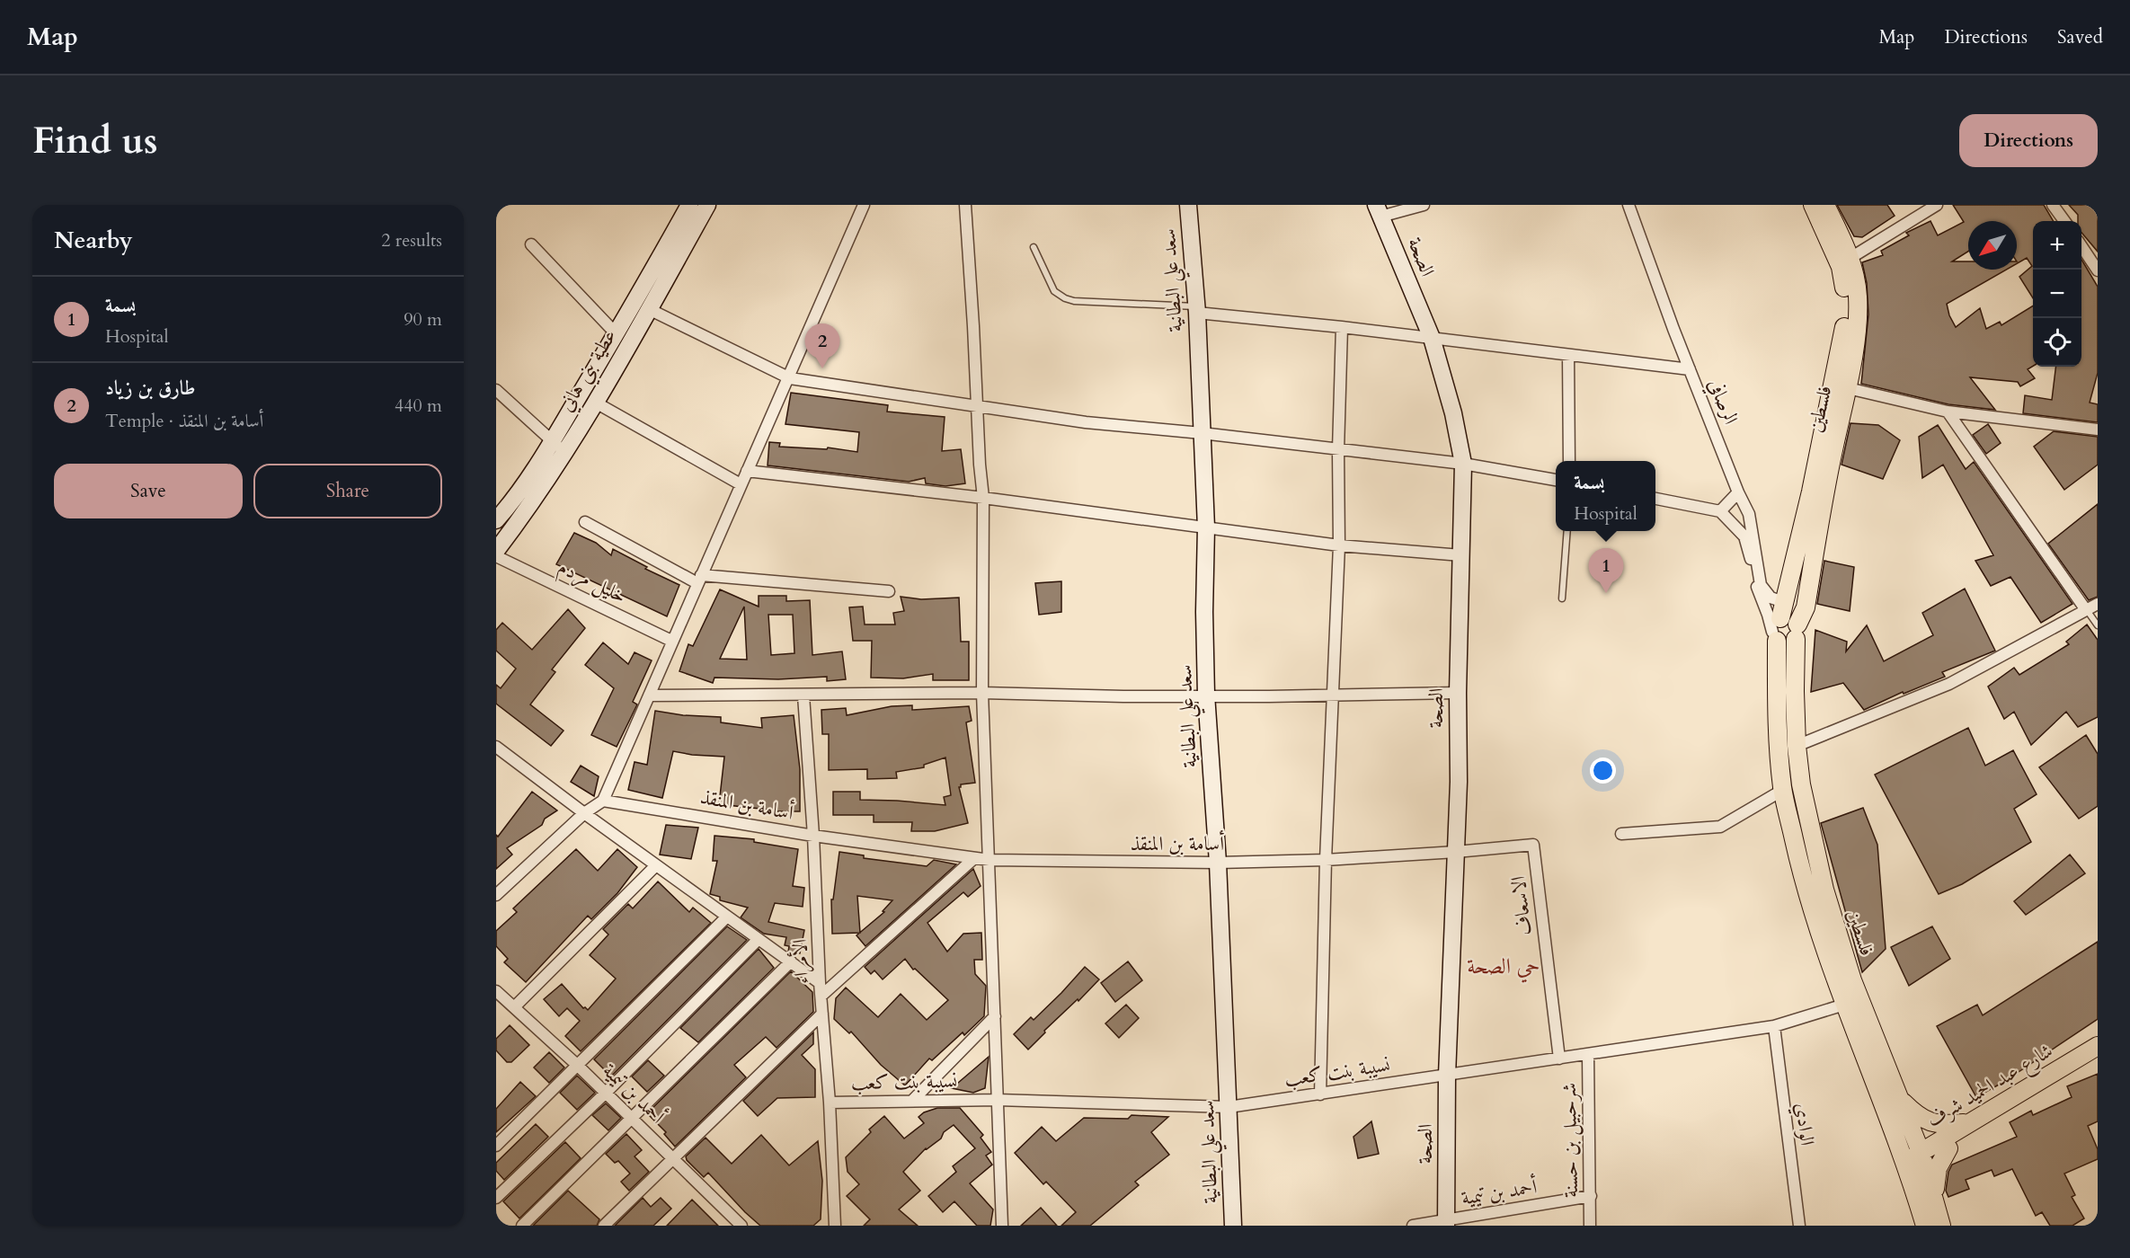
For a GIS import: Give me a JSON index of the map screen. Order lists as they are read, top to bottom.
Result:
{
  "streets": {
    "main road": [
      "الصحة",
      "سعد علي البطانية",
      "عطية بني هاني",
      "فلسطين",
      "شارع عبد الحميد شرف"
    ],
    "street": [
      "الرصافي",
      "خليل مردم",
      "أسامة بن المنقذ",
      "الاسعاف",
      "الأمراء",
      "نسيبة بنت كعب",
      "أحمد بن تيمية",
      "الوادي",
      "شرحبيل بن حسنة"
    ]
  },
  "crossings": [
    ["الصحة", "أسامة بن المنقذ"],
    ["الصحة", "نسيبة بنت كعب"],
    ["الصحة", "أحمد بن تيمية"],
    ["سعد علي البطانية", "أسامة بن المنقذ"],
    ["سعد علي البطانية", "نسيبة بنت كعب"],
    ["الرصافي", "فلسطين"],
    ["فلسطين", "نسيبة بنت كعب"],
    ["فلسطين", "شارع عبد الحميد شرف"],
    ["أسامة بن المنقذ", "الاسعاف"],
    ["أسامة بن المنقذ", "الأمراء"],
    ["الاسعاف", "نسيبة بنت كعب"],
    ["الأمراء", "نسيبة بنت كعب"],
    ["نسيبة بنت كعب", "الوادي"],
    ["نسيبة بنت كعب", "شرحبيل بن حسنة"],
    ["أحمد بن تيمية", "شرحبيل بن حسنة"]
  ],
  "districts": ["حي الصحة"],
  "north": "bottom left",
  "page": {
    "header": "Map",
    "nav": ["Map", "Directions", "Saved"],
    "buttons": [
      "Directions",
      ["Save", "Share"]
    ],
    "title": "Find us",
    "heading": ["Nearby", "2 results"],
    "map_buttons": ["+", "−"],
    "list": [
      {
        "mark": "1",
        "name": "بسمة",
        "note": "Hospital",
        "value": "90 m"
      },
      {
        "mark": "2",
        "name": "طارق بن زياد",
        "note": "Temple · أسامة بن المنقذ",
        "value": "440 m"
      }
    ],
    "pins": ["2", "1"],
    "popup": ["بسمة", "Hospital"]
  }
}
